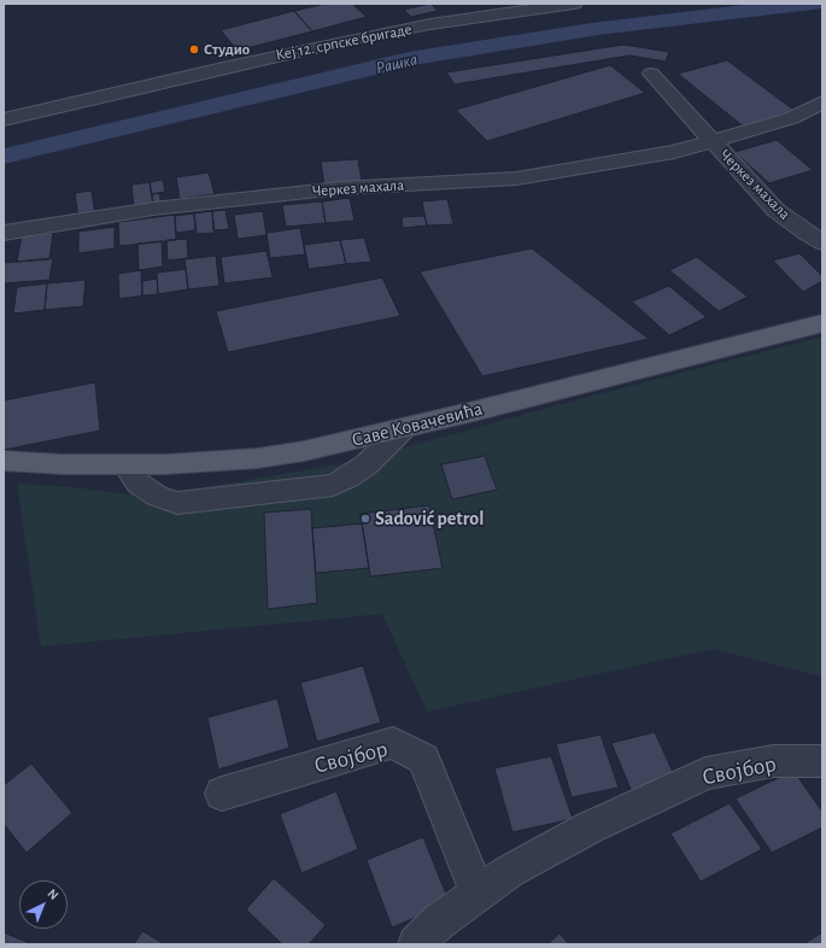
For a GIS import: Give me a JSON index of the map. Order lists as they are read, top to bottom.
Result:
{
  "streets": {
    "main road": ["Саве Ковачевића"],
    "street": ["Кеј 12. српске бригаде", "Черкез махала", "Својбор"]
  },
  "water": ["Рашка"],
  "places": ["Студио", "Sadović petrol"],
  "north": "top right"
}
